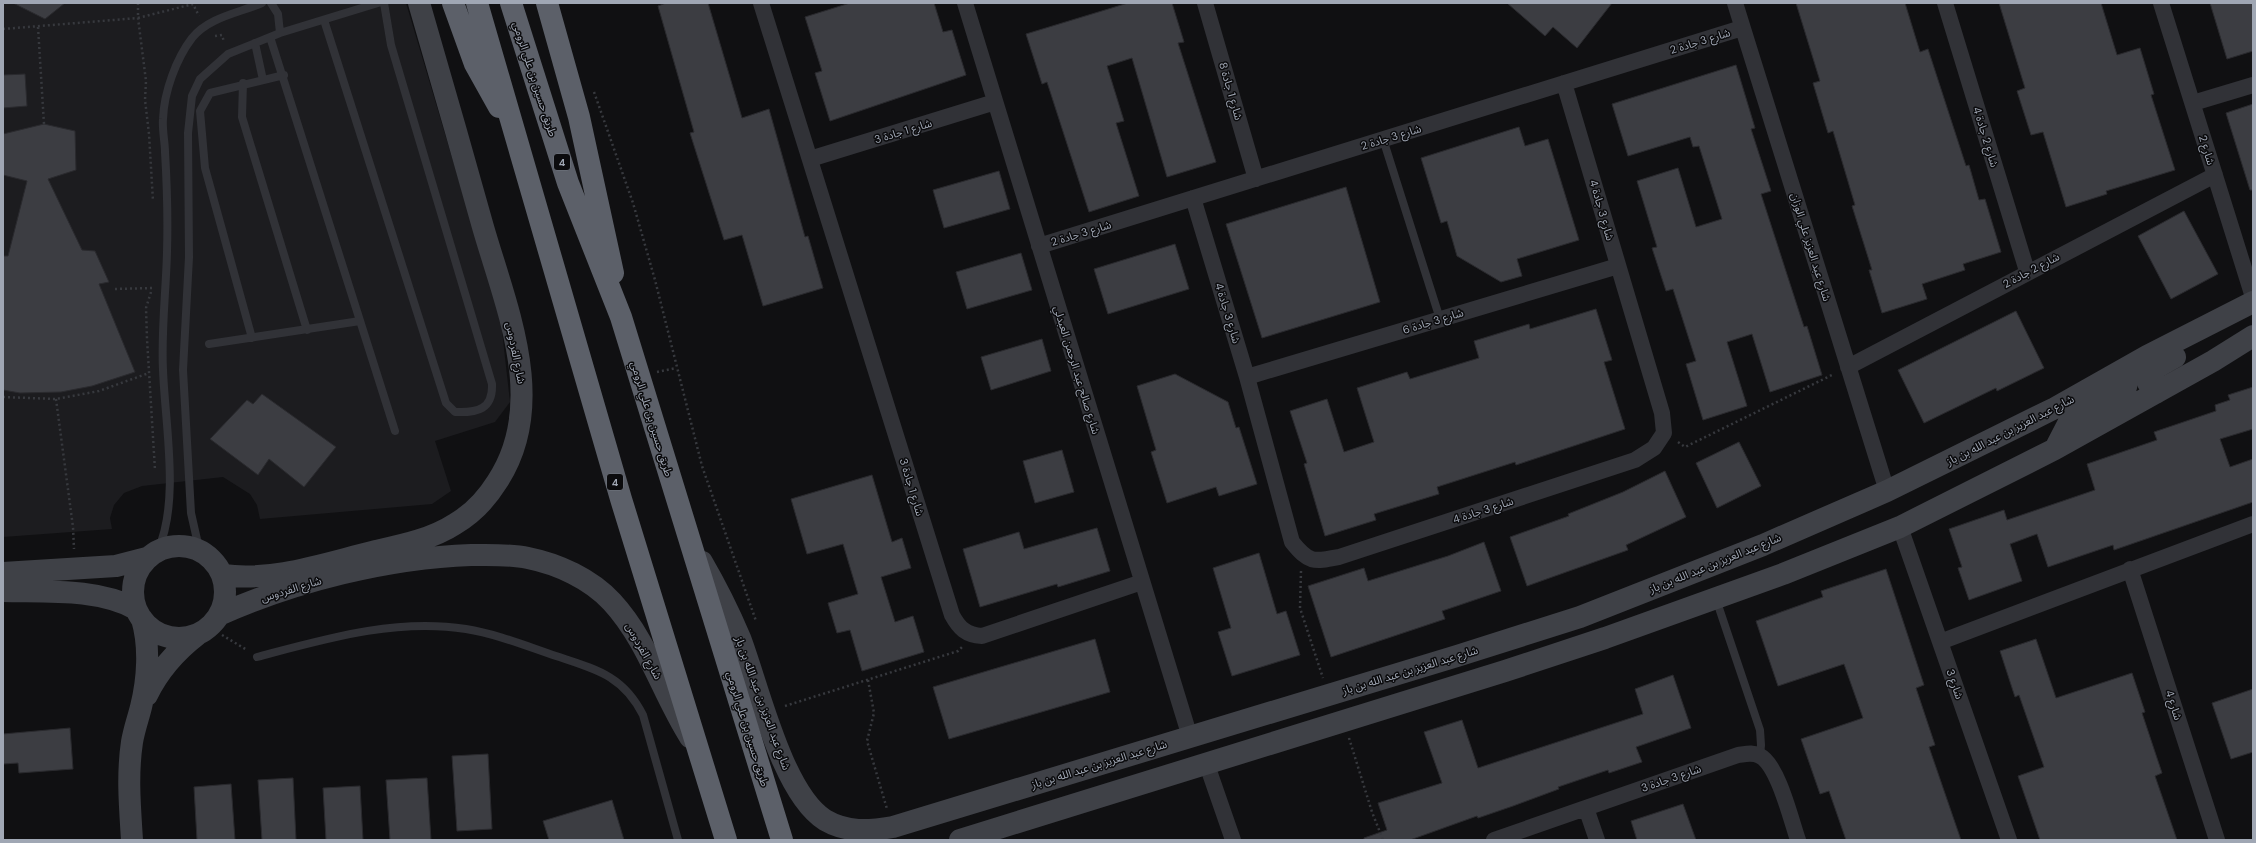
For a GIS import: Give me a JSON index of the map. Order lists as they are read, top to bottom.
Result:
{
  "streets": {
    "highway": ["طريق حسين بن علي الرومي", "4"],
    "street": [
      "شارع 3 جادة 2",
      "شارع 1 جادة 8",
      "شارع 1 جادة 3",
      "شارع 2 جادة 4",
      "شارع 2",
      "شارع 3 جادة 4",
      "شارع عبد العزيز علي الوزان",
      "شارع 2 جادة 2",
      "شارع 3 جادة 6",
      "شارع الفردوس",
      "شارع صالح عبد الرحمن العبدلي",
      "شارع عبد العزيز بن عبد الله بن باز",
      "شارع 3",
      "شارع 4",
      "شارع 3 جادة 3"
    ]
  },
  "crossings": [
    ["شارع 3 جادة 2", "شارع 1 جادة 8"],
    ["شارع 3 جادة 2", "شارع 3 جادة 4"],
    ["شارع 3 جادة 2", "شارع عبد العزيز علي الوزان"],
    ["شارع 3 جادة 2", "شارع صالح عبد الرحمن العبدلي"],
    ["طريق حسين بن علي الرومي", "شارع عبد العزيز بن عبد الله بن باز"],
    ["شارع 1 جادة 3", "شارع صالح عبد الرحمن العبدلي"],
    ["شارع 2 جادة 4", "شارع 2 جادة 2"],
    ["شارع 2", "شارع 2 جادة 2"],
    ["4", "شارع الفردوس"],
    ["شارع 3 جادة 4", "شارع 3 جادة 6"],
    ["شارع عبد العزيز علي الوزان", "شارع 2 جادة 2"],
    ["شارع عبد العزيز علي الوزان", "شارع عبد العزيز بن عبد الله بن باز"],
    ["شارع صالح عبد الرحمن العبدلي", "شارع عبد العزيز بن عبد الله بن باز"]
  ]
}
